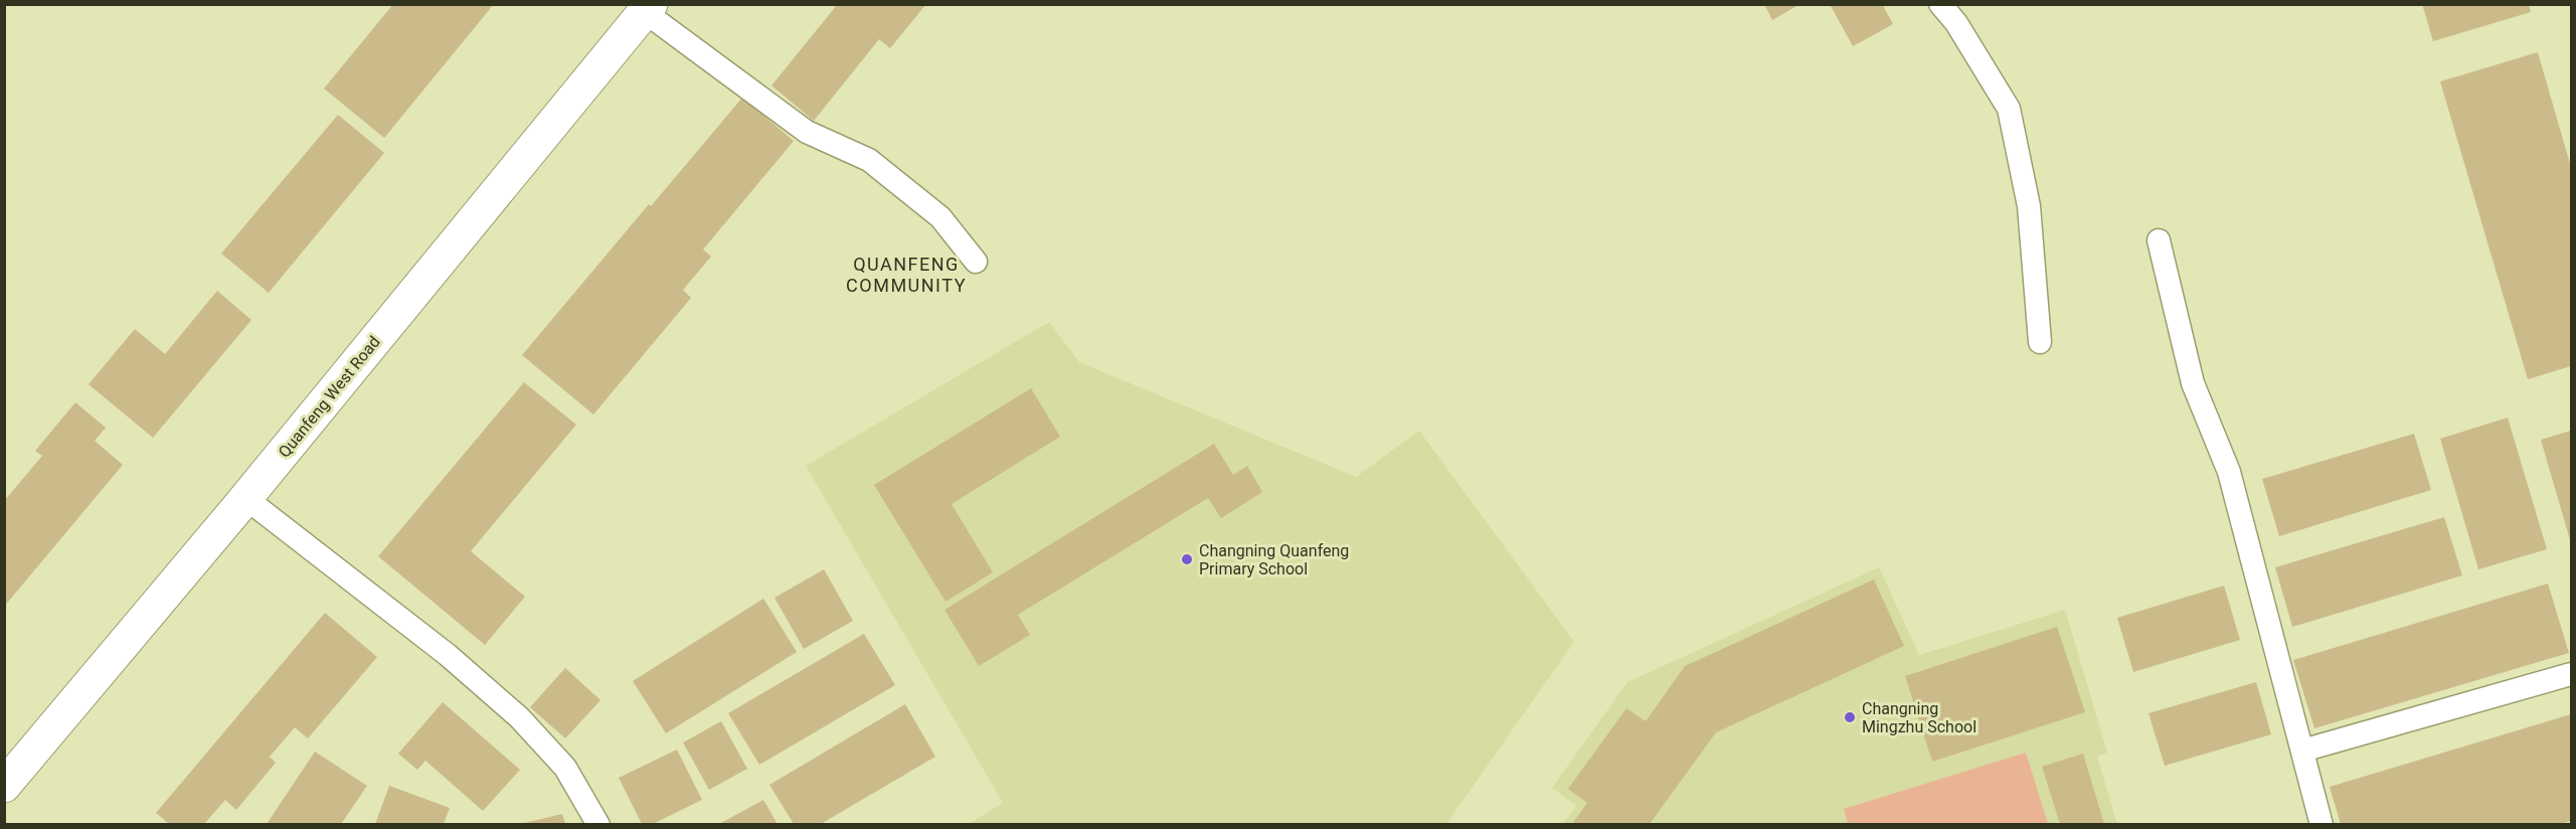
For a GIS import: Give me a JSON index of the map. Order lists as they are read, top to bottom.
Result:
{
  "streets": {
    "highway": ["Quanfeng West Road"]
  },
  "districts": ["QUANFENG COMMUNITY"],
  "places": ["Changning Quanfeng Primary School", "Changning Mingzhu School"]
}
